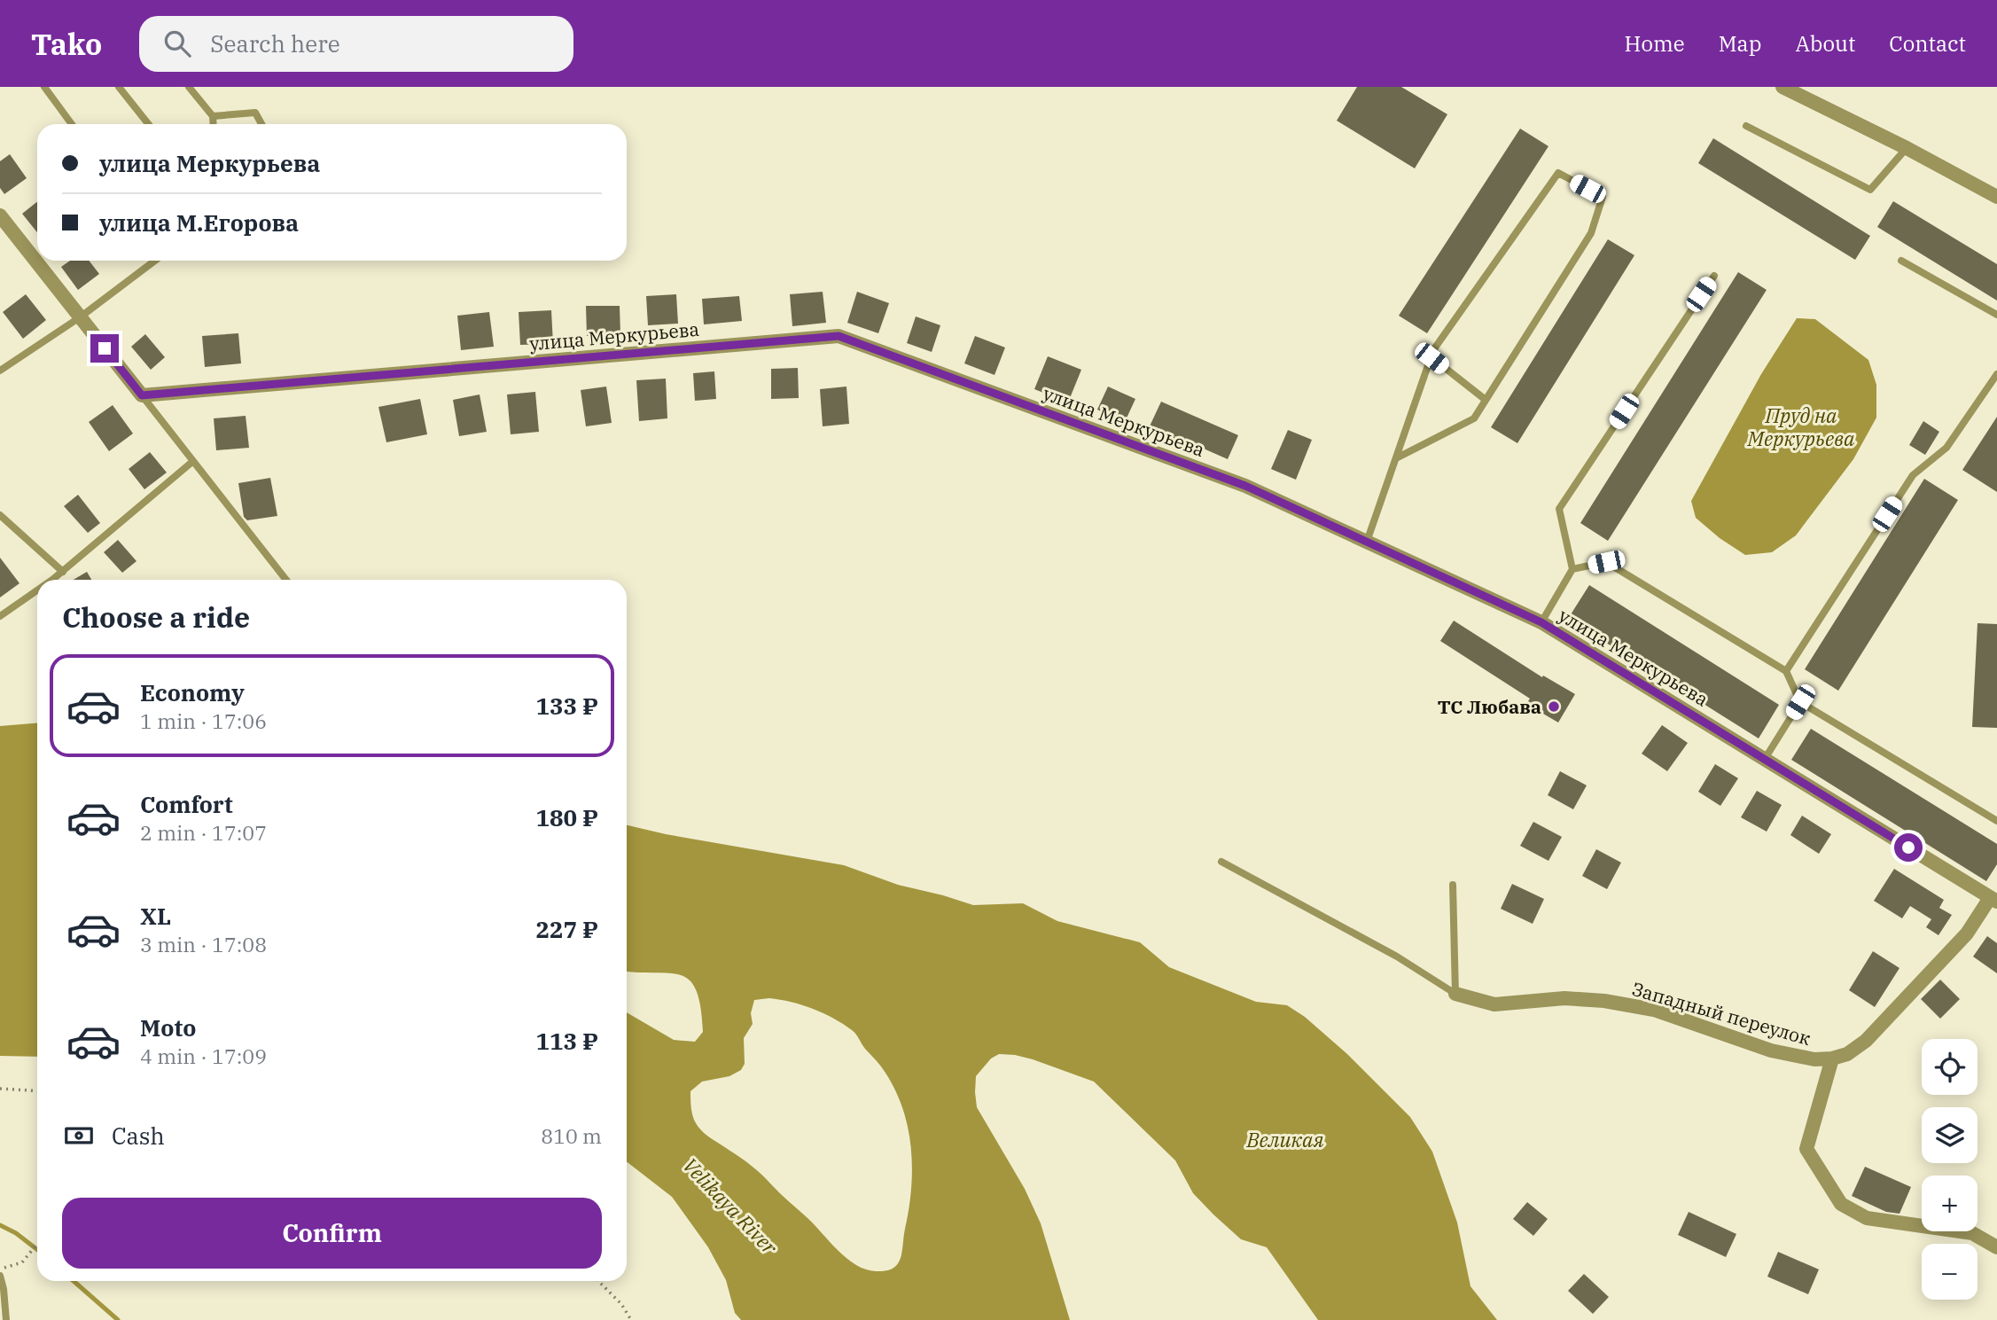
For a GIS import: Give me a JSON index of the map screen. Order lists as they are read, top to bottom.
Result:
{
  "streets": {
    "street": ["улица Меркурьева", "Западный переулок"]
  },
  "crossings": [
    ["улица Меркурьева", "Западный переулок"]
  ],
  "water": ["Пруд на Меркурьева", "Великая", "Velikaya River"],
  "places": ["ТС Любава"],
  "page": {
    "header": "Tako",
    "search": "Search here",
    "nav": [
      "Home",
      "Map",
      "About",
      "Contact"
    ],
    "banner": ["улица Меркурьева", "улица М.Егорова"],
    "heading": "Choose a ride",
    "list": [
      {
        "name": "Economy",
        "note": "1 min · 17:06",
        "value": "133 ₽"
      },
      {
        "name": "Comfort",
        "note": "2 min · 17:07",
        "value": "180 ₽"
      },
      {
        "name": "XL",
        "note": "3 min · 17:08",
        "value": "227 ₽"
      },
      {
        "name": "Moto",
        "note": "4 min · 17:09",
        "value": "113 ₽"
      }
    ],
    "map_buttons": ["+", "−"],
    "pay": ["Cash", "810 m"],
    "buttons": "Confirm"
  }
}
